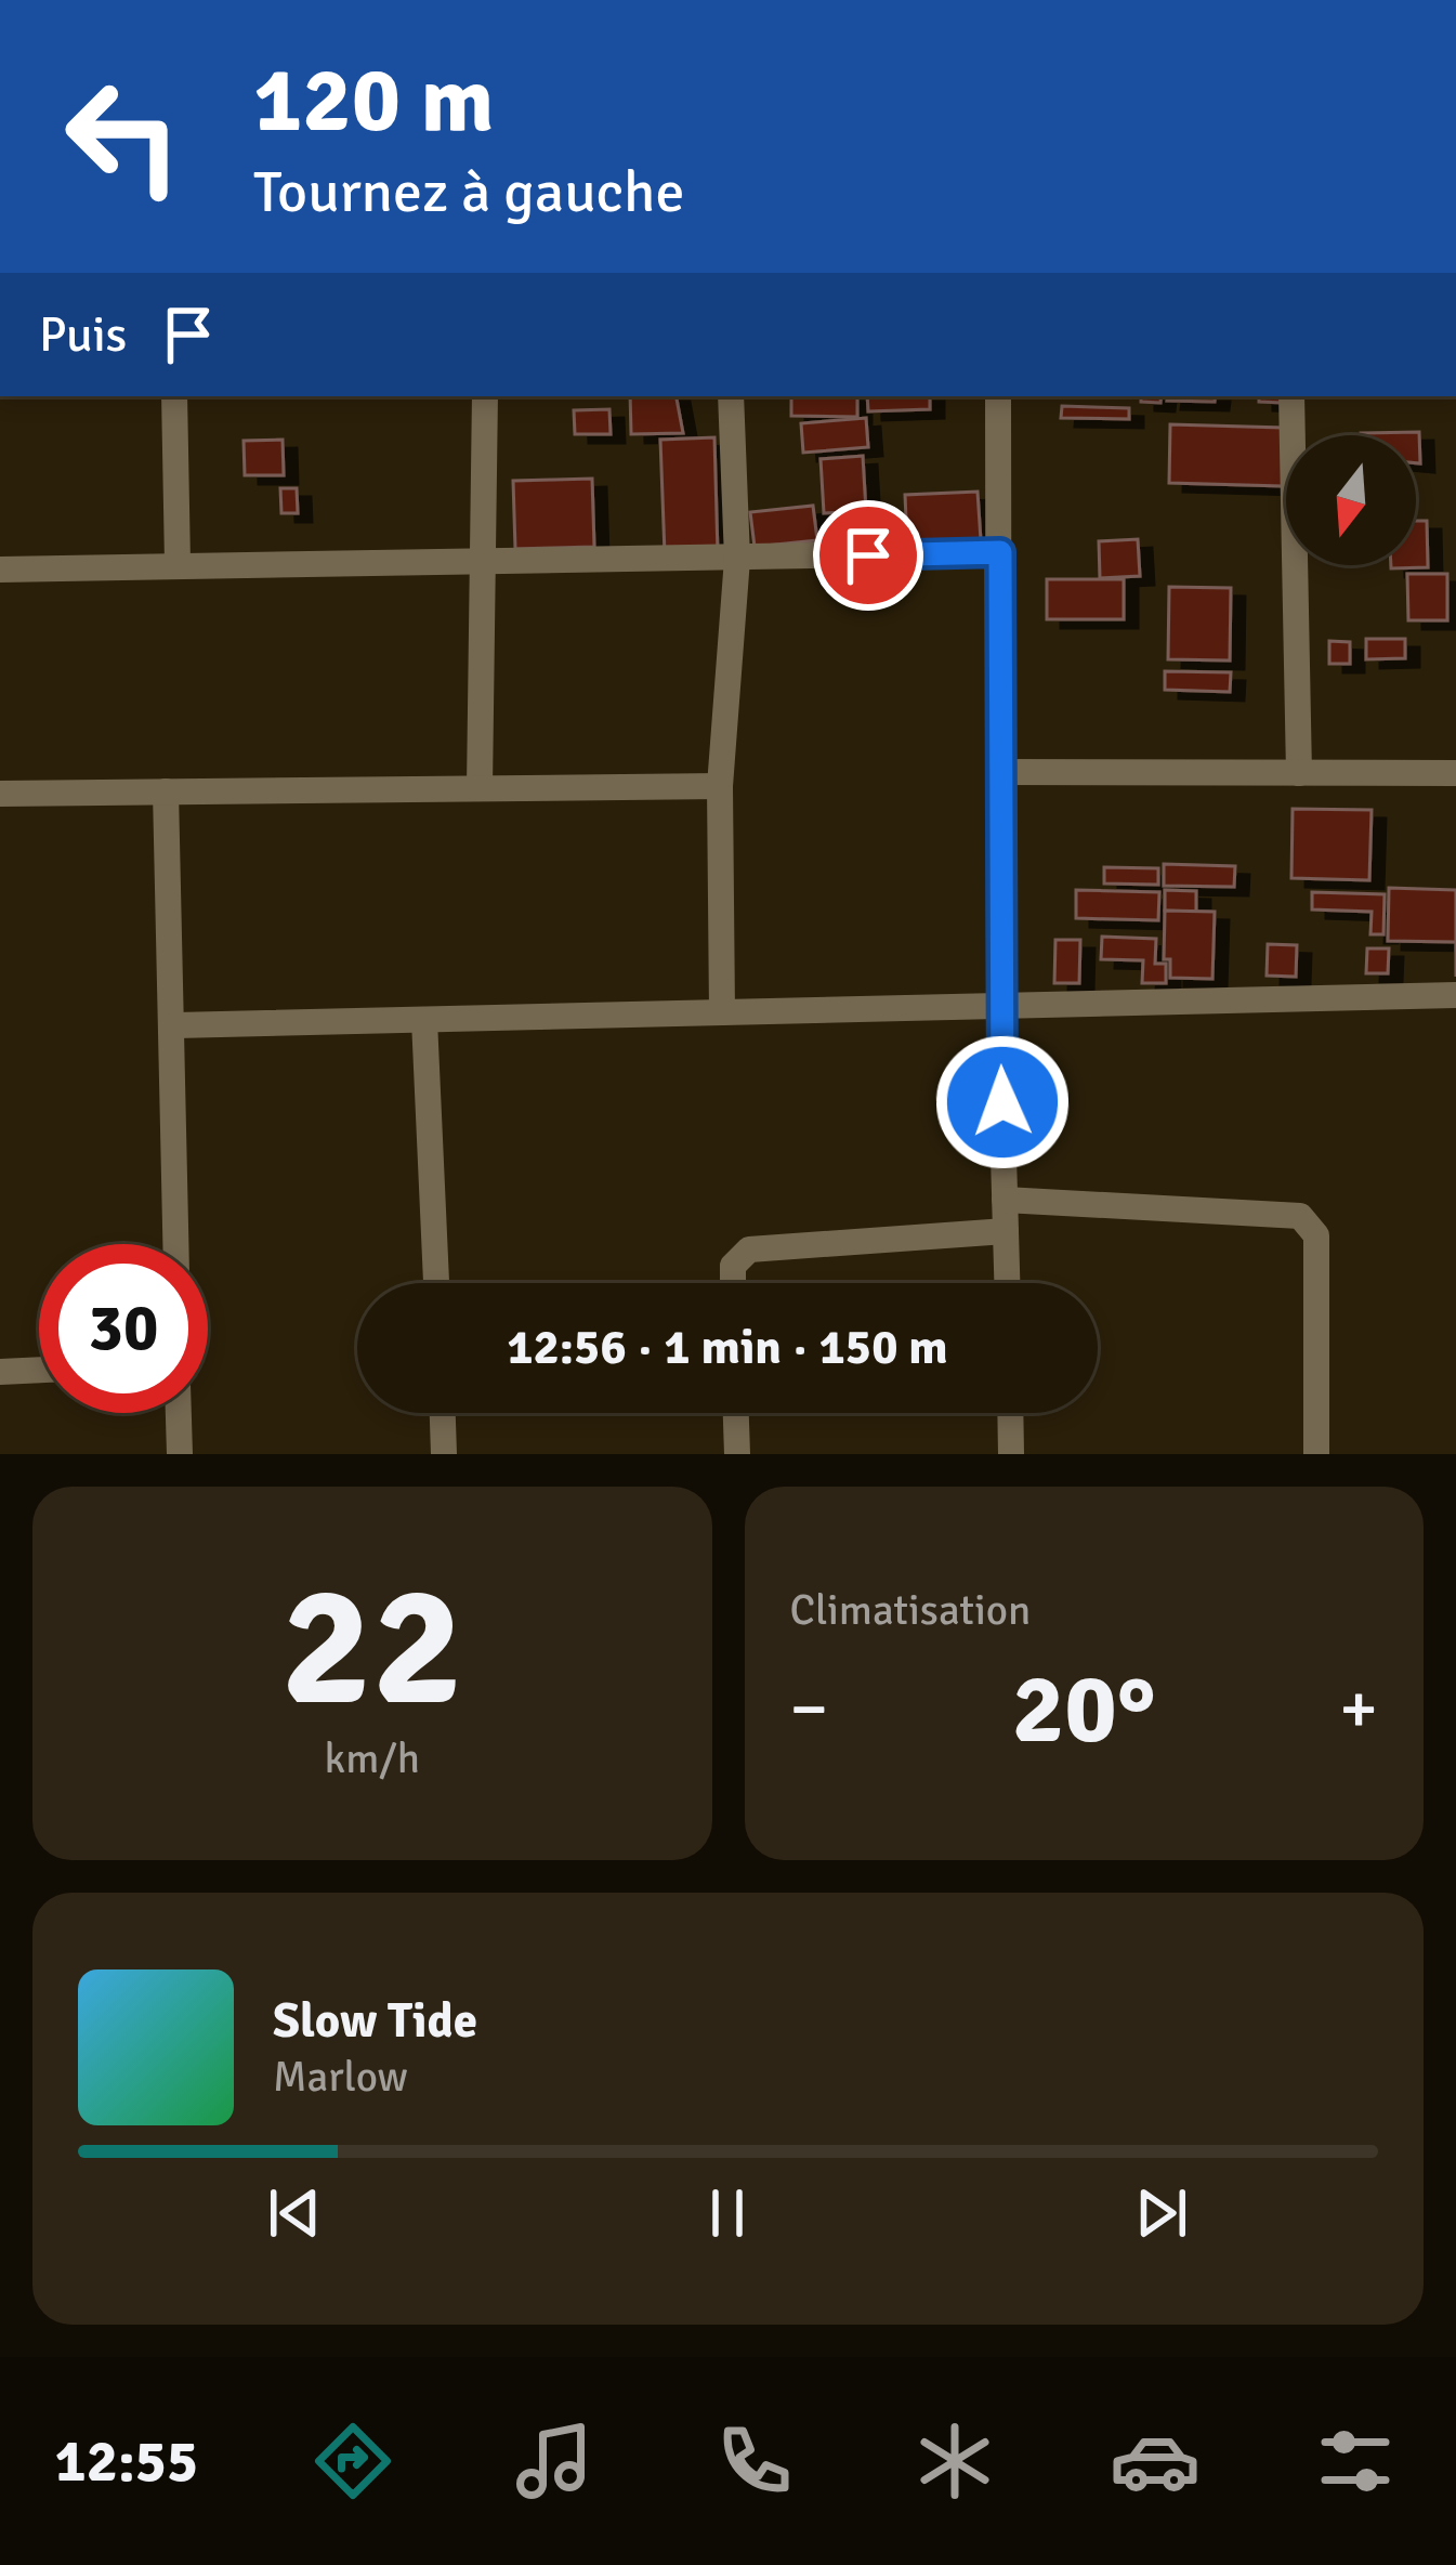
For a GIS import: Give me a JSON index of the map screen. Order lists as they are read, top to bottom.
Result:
{
  "north": "bottom",
  "page": {
    "turn": ["120 m", "Tournez à gauche"],
    "then": "Puis",
    "limit": "30",
    "trip": "12:56 · 1 min · 150 m",
    "tile": [
      ["22", "km/h"],
      "Climatisation"
    ],
    "heat": ["−", "20°", "+"],
    "song": ["Slow Tide", "Marlow"],
    "tabs": "12:55"
  }
}
